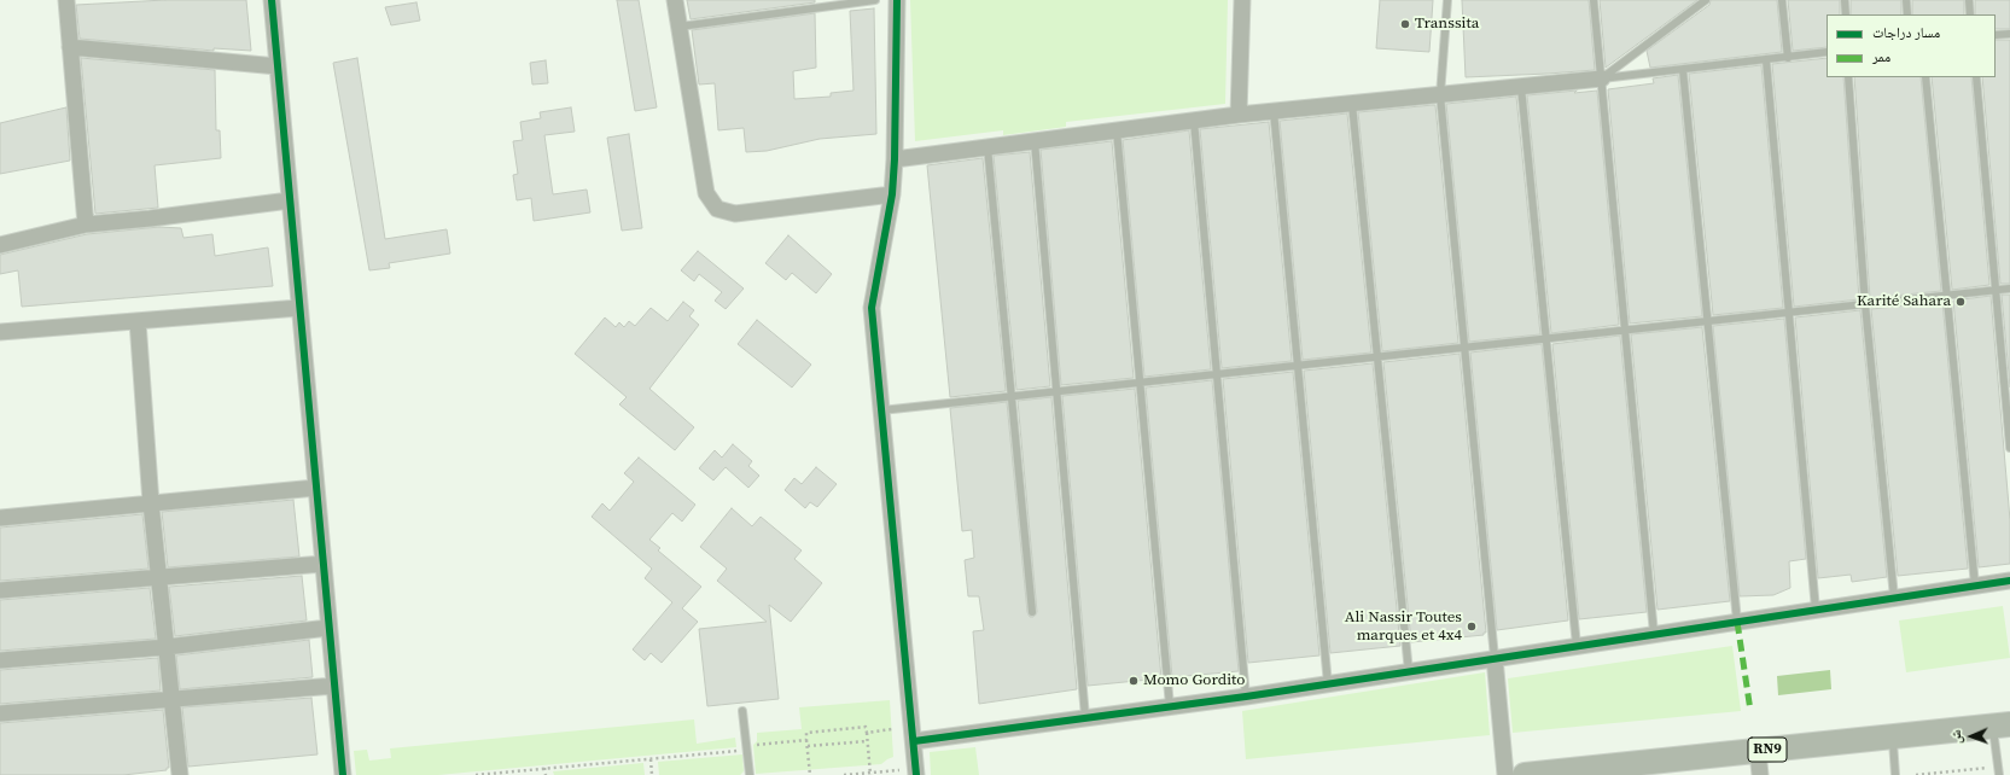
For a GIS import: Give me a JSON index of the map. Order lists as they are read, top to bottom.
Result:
{
  "streets": {
    "main road": ["RN9"]
  },
  "places": [
    "Transsita",
    "Karité Sahara",
    "Ali Nassir Toutes marques et 4x4",
    "Momo Gordito"
  ],
  "legend": ["مسار دراجات", "ممر"],
  "north": "left"
}
